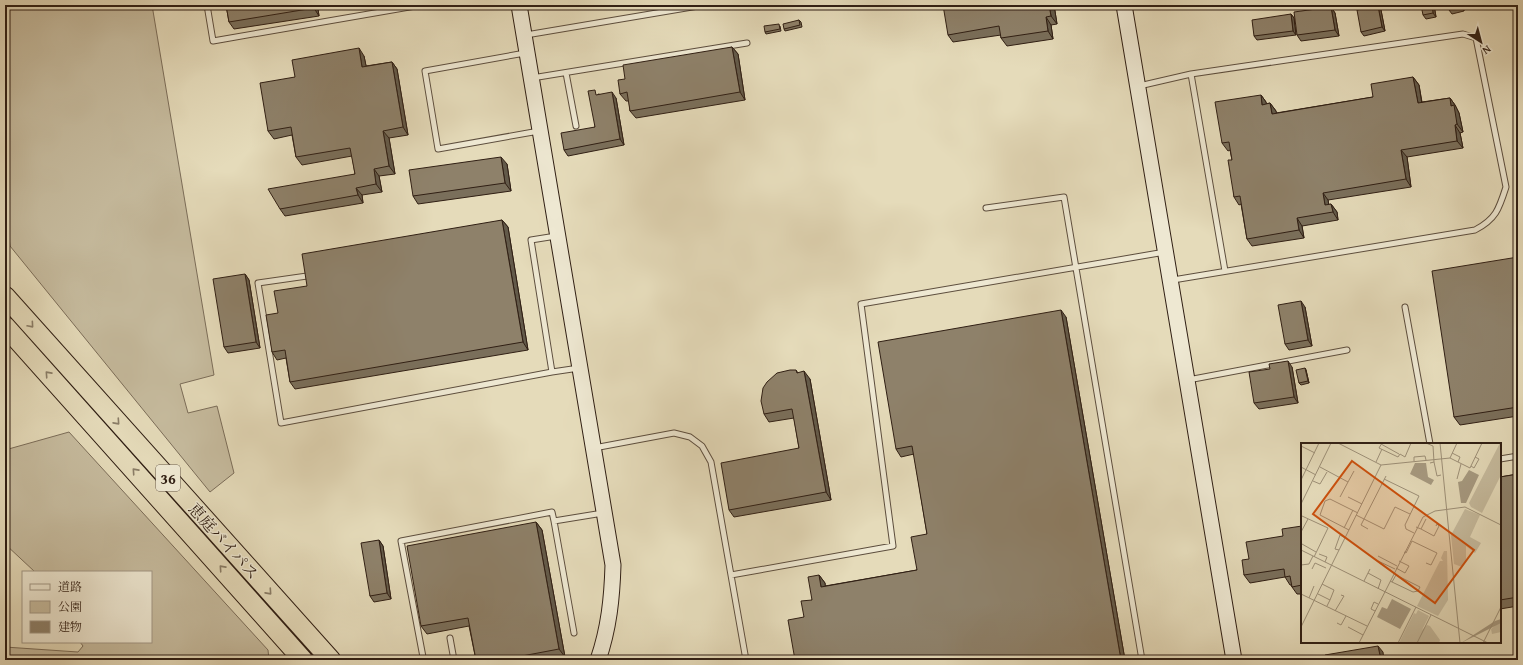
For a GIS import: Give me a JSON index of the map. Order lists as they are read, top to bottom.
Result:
{
  "streets": {
    "highway": ["36", "恵庭バイパス"]
  },
  "legend": ["道路", "公園", "建物"],
  "north": "bottom right"
}
